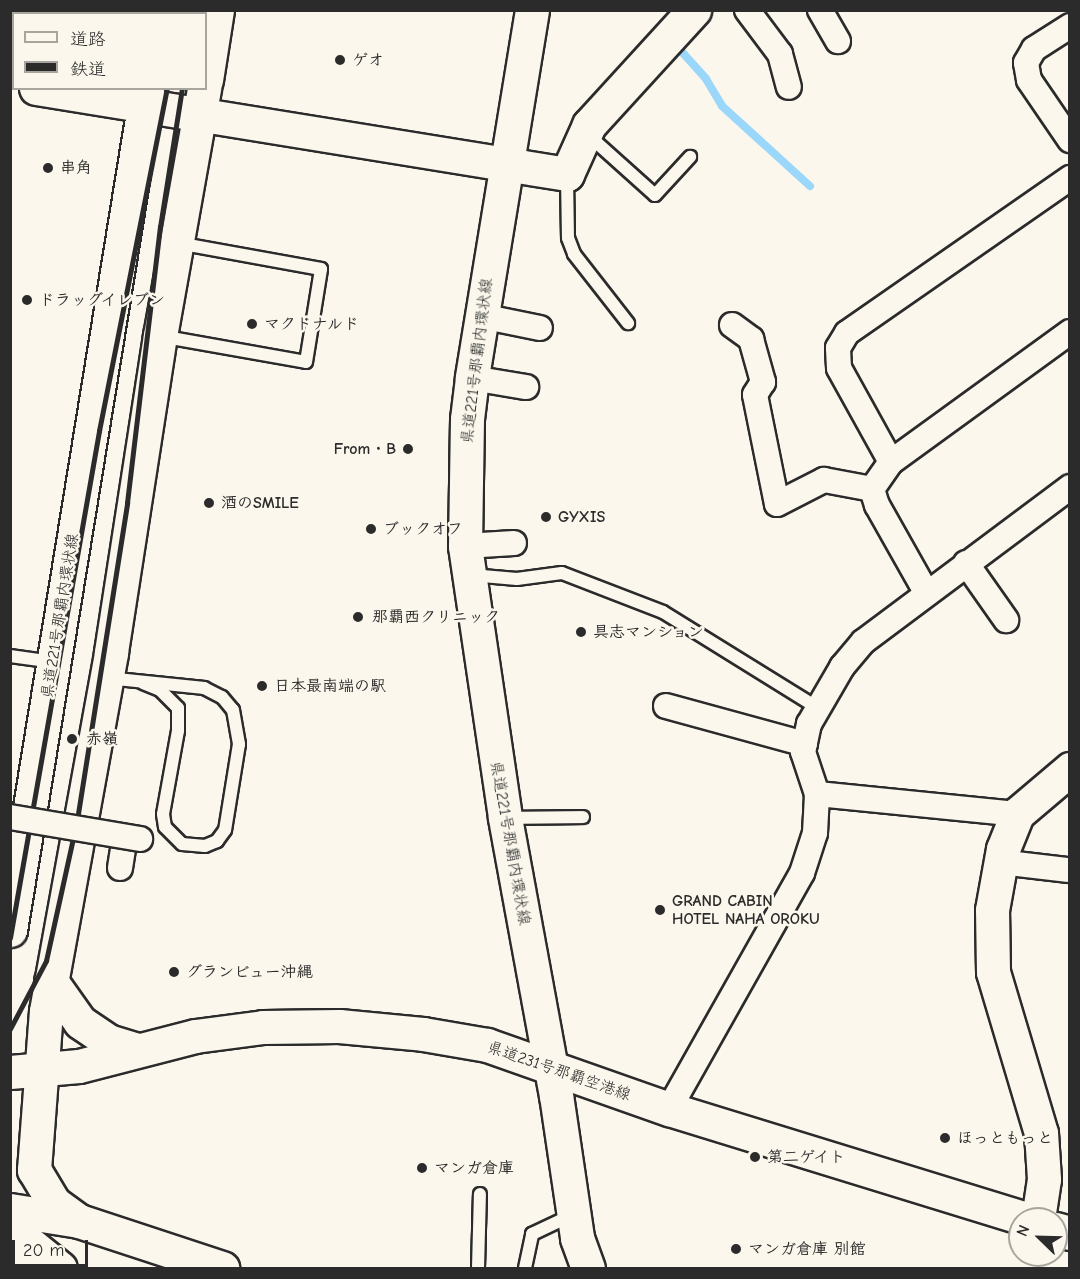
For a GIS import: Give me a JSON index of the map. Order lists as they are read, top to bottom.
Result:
{
  "streets": {
    "main road": ["県道221号那覇内環状線", "県道231号那覇空港線"]
  },
  "crossings": [
    ["県道221号那覇内環状線", "県道231号那覇空港線"]
  ],
  "places": [
    "ゲオ",
    "串角",
    "ドラッグイレブン",
    "マクドナルド",
    "From・B",
    "酒のSMILE",
    "GYXIS",
    "ブックオフ",
    "那覇西クリニック",
    "具志マンション",
    "日本最南端の駅",
    "赤嶺",
    "GRAND CABIN HOTEL NAHA OROKU",
    "グランビュー沖縄",
    "ほっともっと",
    "第二ゲイト",
    "マンガ倉庫",
    "マンガ倉庫 別館"
  ],
  "legend": ["道路", "鉄道"],
  "scale_bar": "20 m",
  "north": "top left"
}
